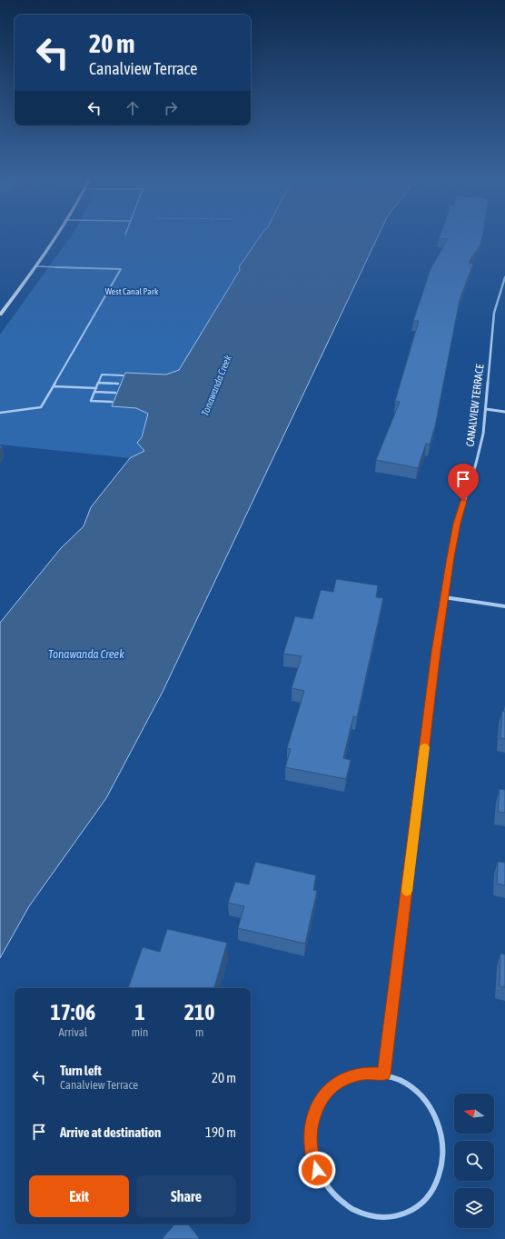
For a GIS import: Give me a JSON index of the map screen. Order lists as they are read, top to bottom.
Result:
{
  "streets": {
    "street": ["CANALVIEW TERRACE"]
  },
  "water": ["Tonawanda Creek"],
  "parks": ["West Canal Park"],
  "north": "left",
  "page": {
    "turn": ["20 m", "Canalview Terrace"],
    "eta": [
      "17:06",
      "Arrival",
      "1",
      "min",
      "210",
      "m"
    ],
    "list": [
      {
        "name": "Turn left",
        "note": "Canalview Terrace",
        "value": "20 m"
      },
      {
        "name": "Arrive at destination",
        "value": "190 m"
      }
    ],
    "buttons": ["Exit", "Share"]
  }
}
